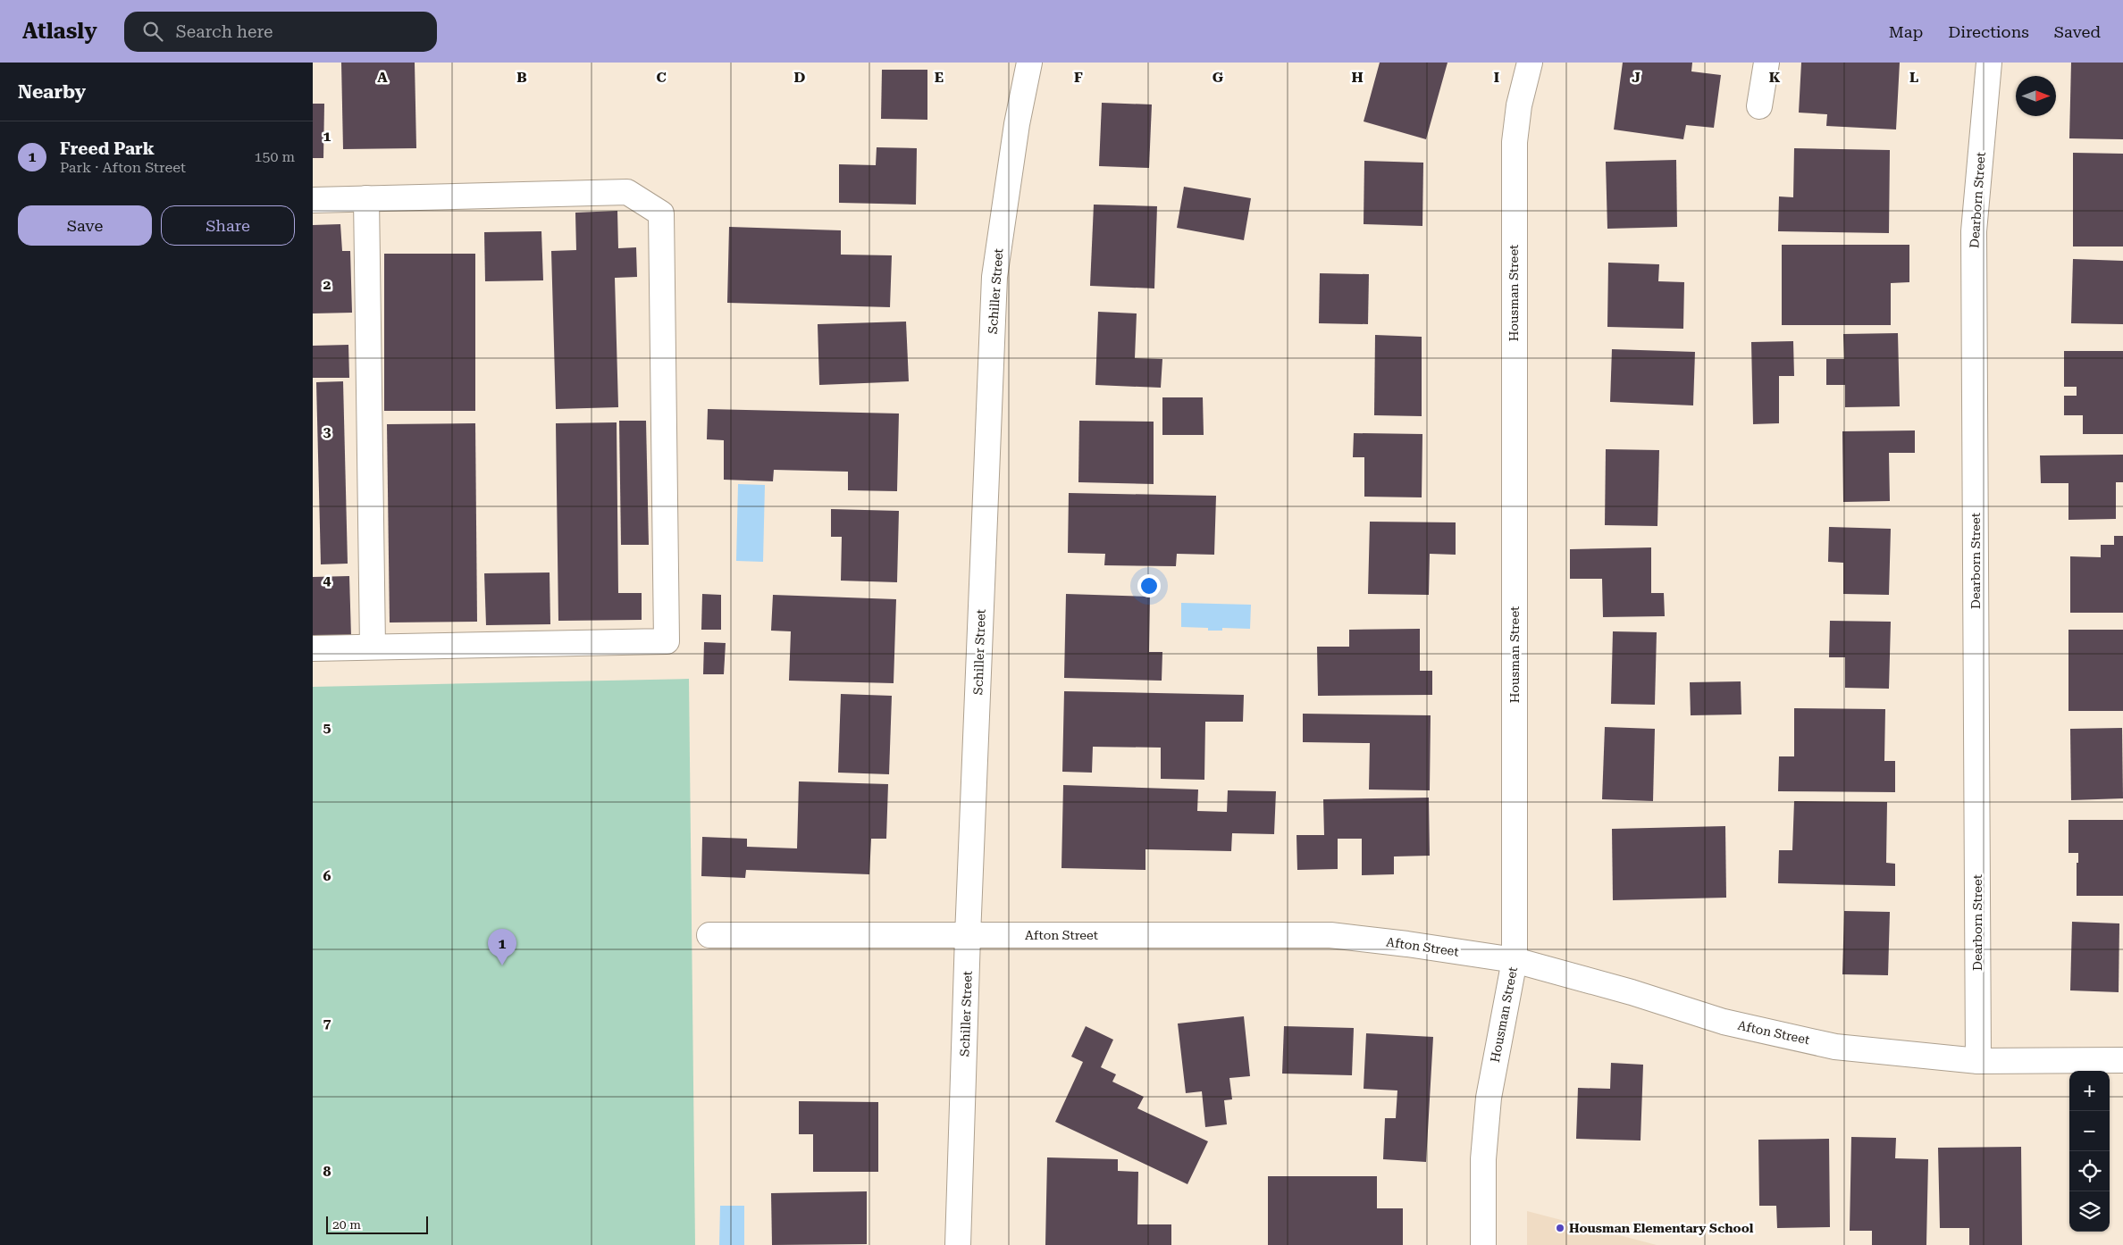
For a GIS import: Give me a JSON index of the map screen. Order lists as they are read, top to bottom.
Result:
{
  "streets": {
    "street": [
      "Dearborn Street",
      "Schiller Street",
      "Housman Street",
      "Afton Street"
    ]
  },
  "crossings": [
    ["Dearborn Street", "Afton Street"],
    ["Schiller Street", "Afton Street"],
    ["Housman Street", "Afton Street"]
  ],
  "places": ["Housman Elementary School"],
  "scale_bar": "20 m",
  "north": "right",
  "page": {
    "header": "Atlasly",
    "search": "Search here",
    "nav": ["Map", "Directions", "Saved"],
    "heading": "Nearby",
    "list": [
      {
        "mark": "1",
        "name": "Freed Park",
        "note": "Park · Afton Street",
        "value": "150 m"
      }
    ],
    "buttons": ["Save", "Share"],
    "pins": "1",
    "map_buttons": ["+", "−"],
    "scale": "20 m"
  },
  "grid": {
    "columns": [
      "A",
      "B",
      "C",
      "D",
      "E",
      "F",
      "G",
      "H",
      "I",
      "J",
      "K",
      "L"
    ],
    "rows": [
      "1",
      "2",
      "3",
      "4",
      "5",
      "6",
      "7",
      "8"
    ]
  }
}
